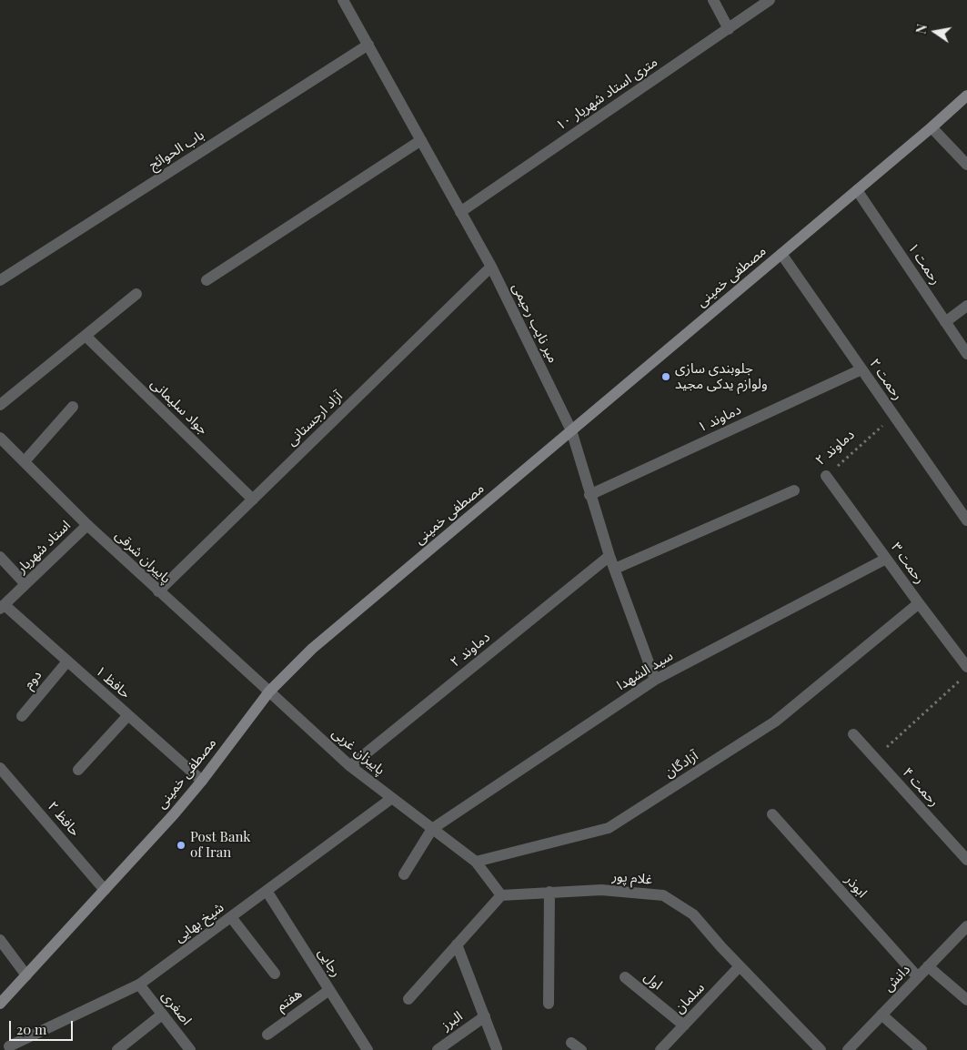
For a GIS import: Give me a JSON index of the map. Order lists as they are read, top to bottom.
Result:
{
  "streets": {
    "main road": ["مصطفی خمینی"],
    "street": [
      "۱۰ متری استاد شهریار",
      "باب الحوائج",
      "رحمت ۱",
      "میر نایب رحیمی",
      "رحمت ۲",
      "جواد سلیمانی",
      "آزاد ارجستانی",
      "دماوند ۱",
      "دماوند ۲",
      "استاد شهریار",
      "پاییران شرقی",
      "رحمت ۳",
      "سید الشهدا",
      "دوم",
      "حافظ ۱",
      "پاییزان غربی",
      "آزادگان",
      "رحمت ۴",
      "حافظ ۲",
      "غلام پور",
      "ابوذر",
      "شیخ بهایی",
      "رجایی",
      "دانش",
      "اول",
      "سلمان",
      "هفتم",
      "اصغری",
      "البرز"
    ]
  },
  "crossings": [
    ["۱۰ متری استاد شهریار", "میر نایب رحیمی"],
    ["باب الحوائج", "میر نایب رحیمی"],
    ["رحمت ۱", "مصطفی خمینی"],
    ["مصطفی خمینی", "میر نایب رحیمی"],
    ["مصطفی خمینی", "رحمت ۲"],
    ["مصطفی خمینی", "پاییران شرقی"],
    ["مصطفی خمینی", "حافظ ۱"],
    ["مصطفی خمینی", "پاییزان غربی"],
    ["مصطفی خمینی", "حافظ ۲"],
    ["میر نایب رحیمی", "آزاد ارجستانی"],
    ["میر نایب رحیمی", "دماوند ۱"],
    ["میر نایب رحیمی", "دماوند ۲"],
    ["میر نایب رحیمی", "سید الشهدا"],
    ["رحمت ۲", "دماوند ۱"],
    ["رحمت ۲", "دماوند ۲"],
    ["جواد سلیمانی", "آزاد ارجستانی"],
    ["آزاد ارجستانی", "پاییران شرقی"],
    ["دماوند ۲", "رحمت ۳"],
    ["دماوند ۲", "پاییزان غربی"],
    ["استاد شهریار", "پاییران شرقی"],
    ["استاد شهریار", "حافظ ۱"],
    ["پاییران شرقی", "پاییزان غربی"],
    ["رحمت ۳", "سید الشهدا"],
    ["رحمت ۳", "آزادگان"],
    ["سید الشهدا", "پاییزان غربی"],
    ["دوم", "حافظ ۱"],
    ["پاییزان غربی", "شیخ بهایی"],
    ["غلام پور", "سلمان"],
    ["ابوذر", "دانش"],
    ["شیخ بهایی", "رجایی"],
    ["شیخ بهایی", "اصغری"],
    ["رجایی", "هفتم"],
    ["اول", "سلمان"]
  ],
  "places": ["جلوبندی سازی ولوازم یدکی مجید", "Post Bank of Iran"],
  "scale_bar": "20 m",
  "north": "left"
}
